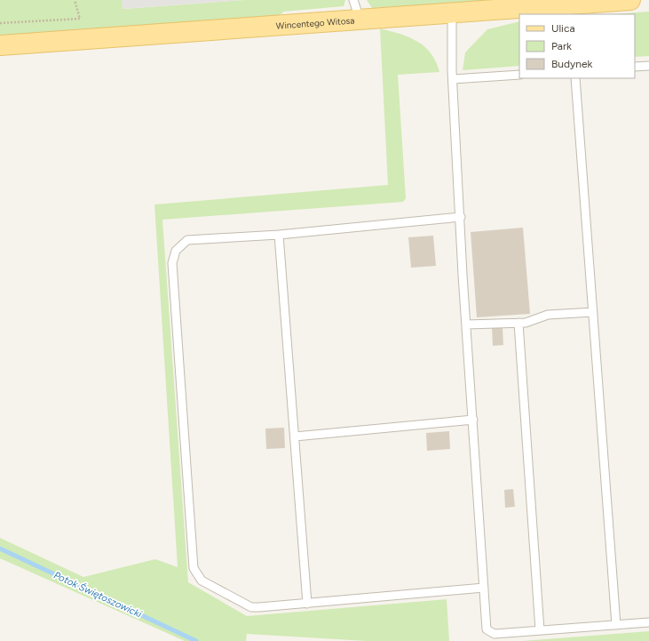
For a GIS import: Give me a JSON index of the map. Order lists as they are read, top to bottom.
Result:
{
  "streets": {
    "main road": ["Wincentego Witosa"]
  },
  "water": ["Potok Świętoszowicki"],
  "legend": ["Ulica", "Park", "Budynek"]
}
